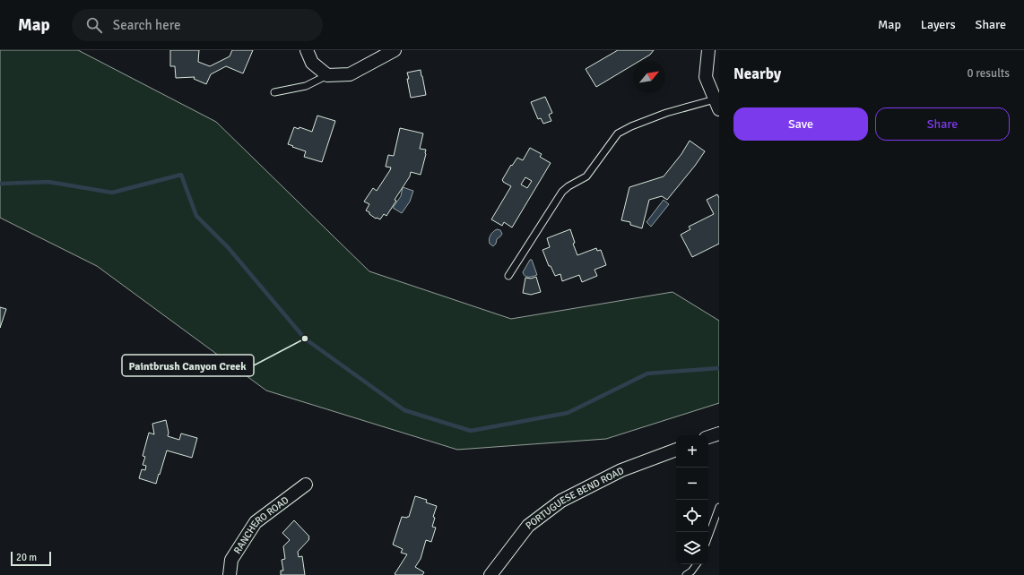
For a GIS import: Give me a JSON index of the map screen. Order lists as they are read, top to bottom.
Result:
{
  "streets": {
    "street": ["PORTUGUESE BEND ROAD", "RANCHERO ROAD"]
  },
  "places": ["Paintbrush Canyon Creek"],
  "scale_bar": "20 m",
  "north": "top right",
  "page": {
    "header": "Map",
    "search": "Search here",
    "nav": ["Map", "Layers", "Share"],
    "heading": ["Nearby", "0 results"],
    "buttons": ["Save", "Share"],
    "map_buttons": ["+", "−"],
    "scale": "20 m"
  }
}
